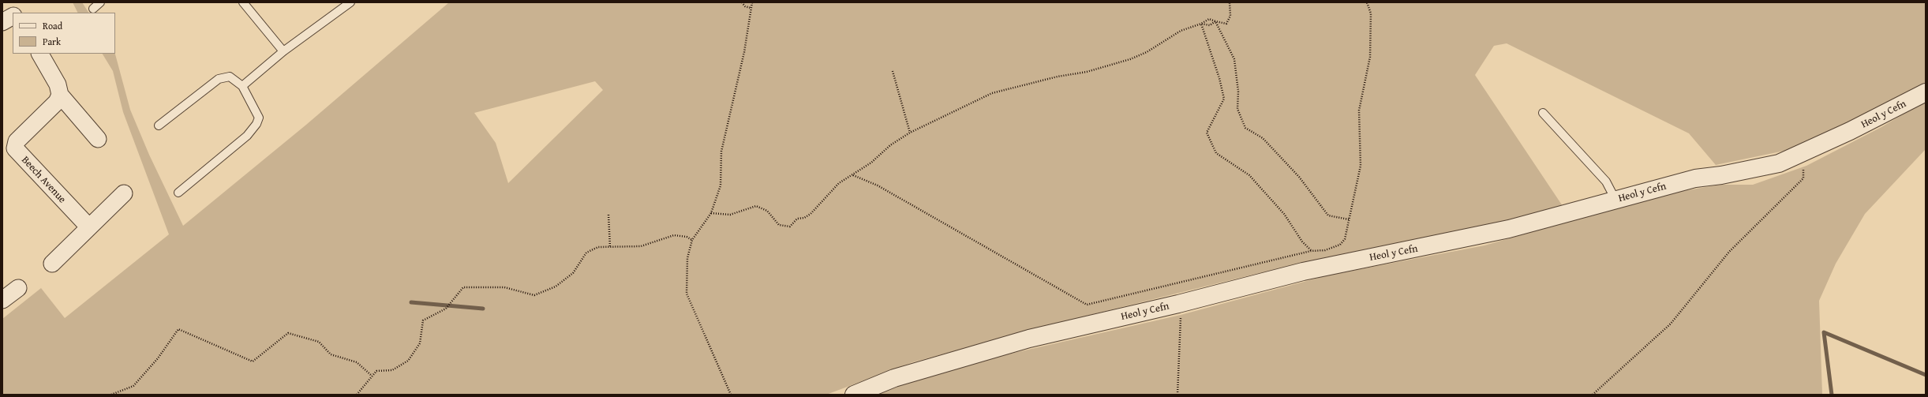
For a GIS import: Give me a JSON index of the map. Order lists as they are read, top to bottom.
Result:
{
  "streets": {
    "street": ["Heol y Cefn", "Beech Avenue"]
  },
  "legend": ["Road", "Park"]
}
